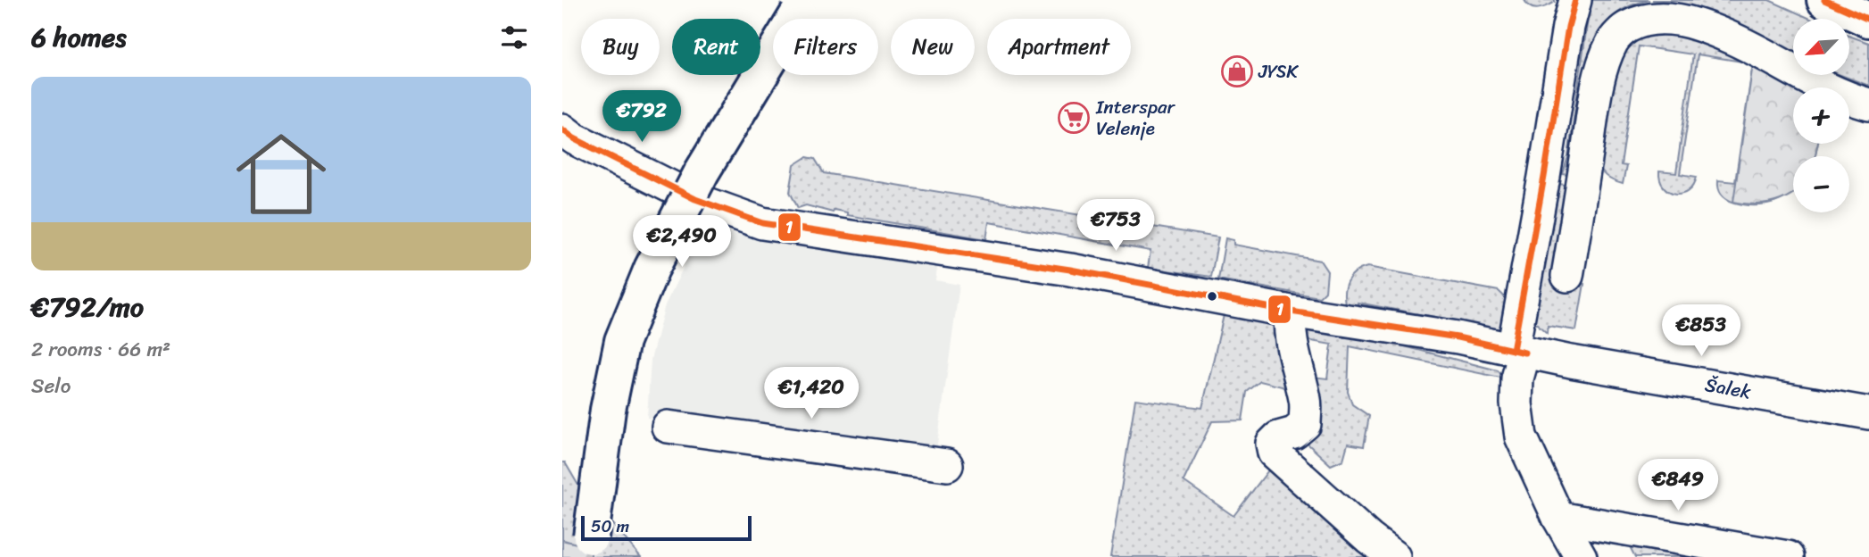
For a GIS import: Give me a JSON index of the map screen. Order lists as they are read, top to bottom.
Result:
{
  "streets": {
    "street": ["Šalek"]
  },
  "places": {
    "shop": ["JYSK"],
    "supermarket": ["Interspar Velenje"]
  },
  "lines": ["transit line 1"],
  "scale_bar": "50 m",
  "north": "bottom left",
  "page": {
    "heading": "6 homes",
    "map_buttons": ["+", "−"],
    "chip": [
      "Buy",
      "Rent",
      "Filters",
      "New",
      "Apartment"
    ],
    "list": [
      {
        "name": "€792/mo",
        "note": "2 rooms · 66 m² · Selo"
      }
    ],
    "price": [
      "€792",
      "€753",
      "€2,490",
      "€853",
      "€1,420",
      "€849"
    ],
    "scale": "50 m"
  }
}
